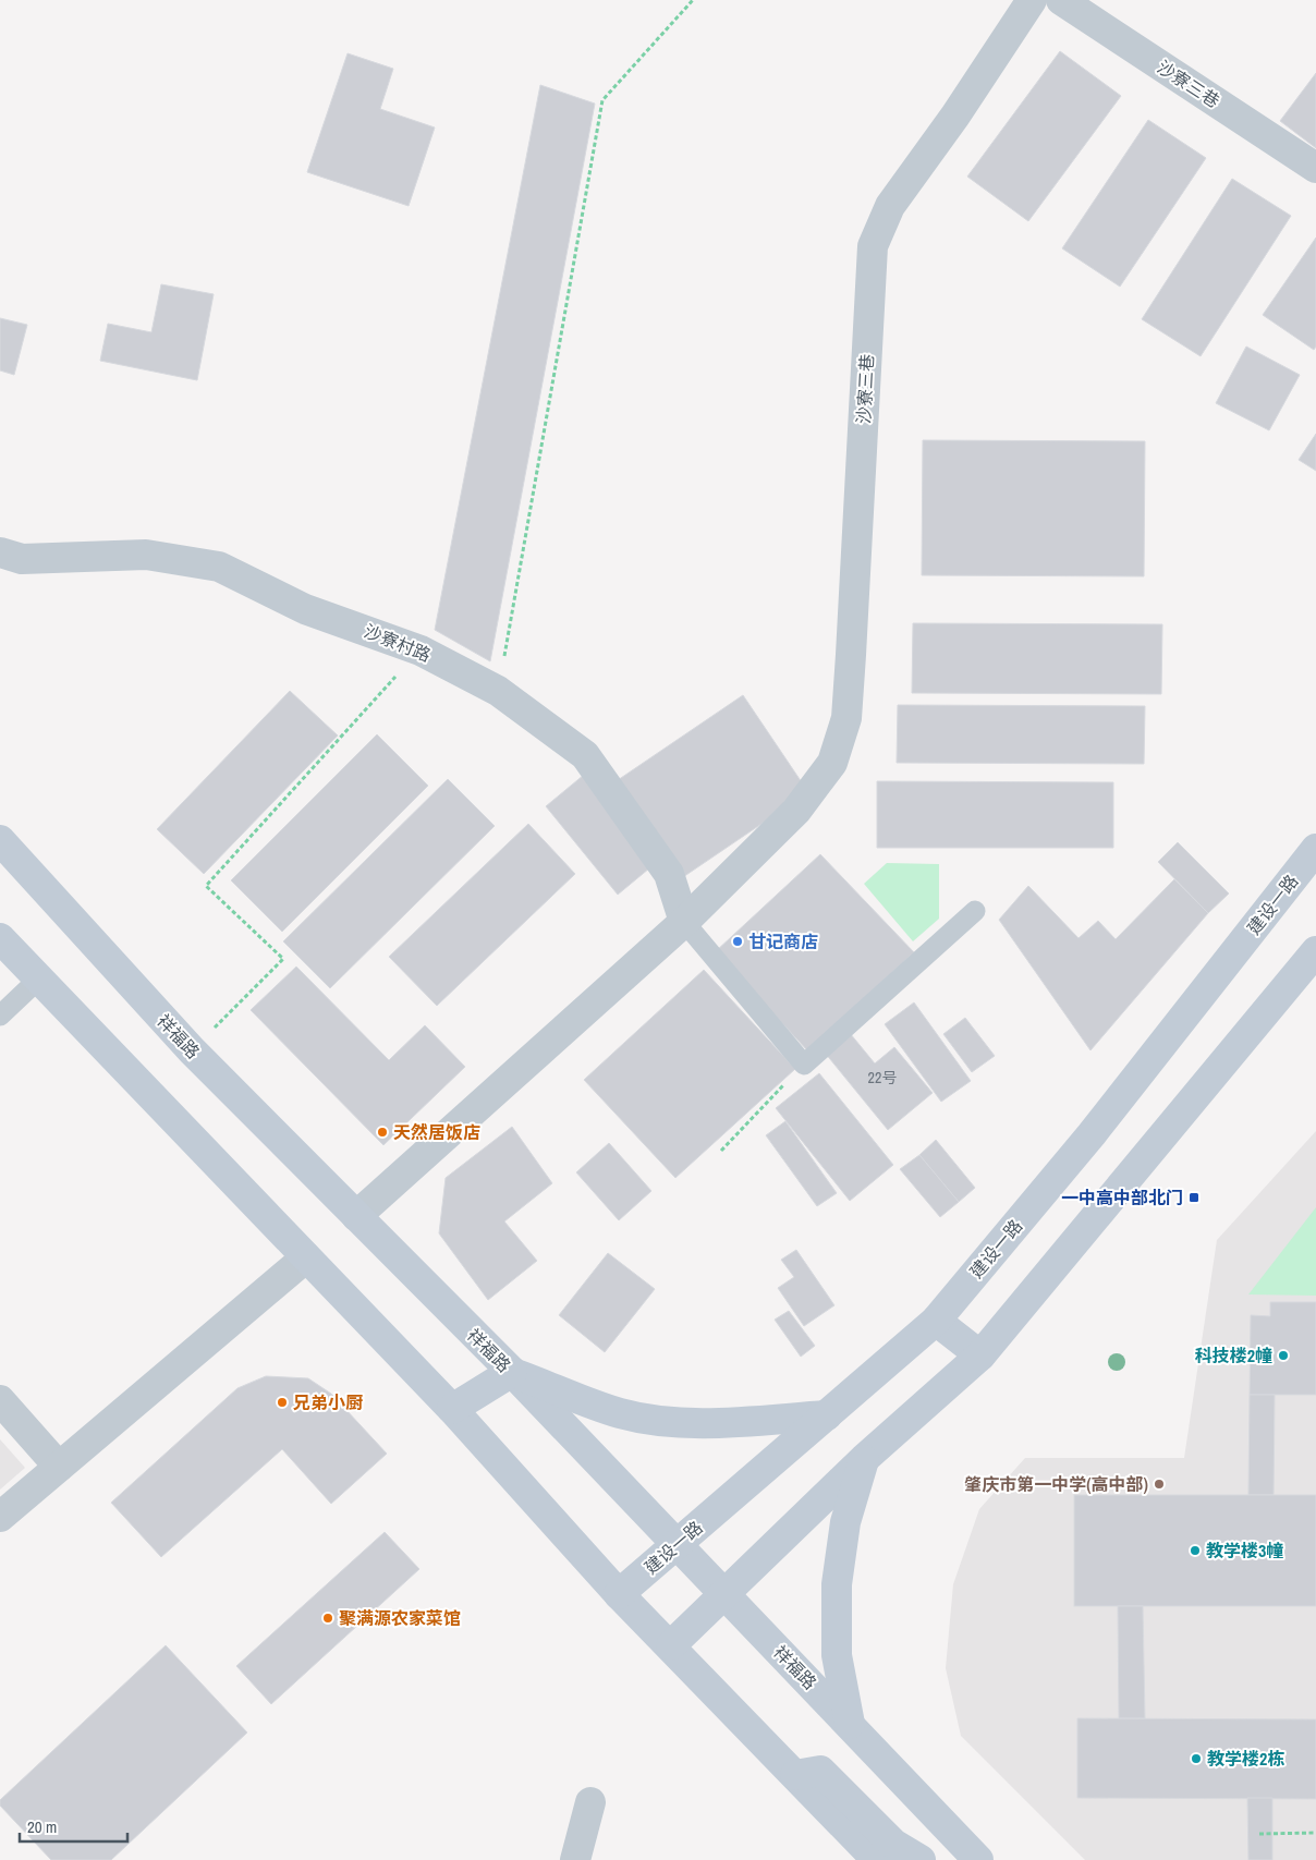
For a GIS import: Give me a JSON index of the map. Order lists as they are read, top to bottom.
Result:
{
  "streets": {
    "street": [
      "沙寮三巷",
      "沙寮村路",
      "建设一路",
      "祥福路"
    ]
  },
  "crossings": [
    ["沙寮三巷", "沙寮村路"],
    ["沙寮三巷", "祥福路"],
    ["建设一路", "祥福路"]
  ],
  "places": {
    "other": [
      "甘记商店",
      "天然居饭店",
      "科技楼2幢",
      "兄弟小厨",
      "肇庆市第一中学(高中部)",
      "教学楼3幢",
      "聚满源农家菜馆",
      "教学楼2栋"
    ],
    "transit": ["一中高中部北门"]
  },
  "house_numbers": ["22号"],
  "scale_bar": "20 m"
}
